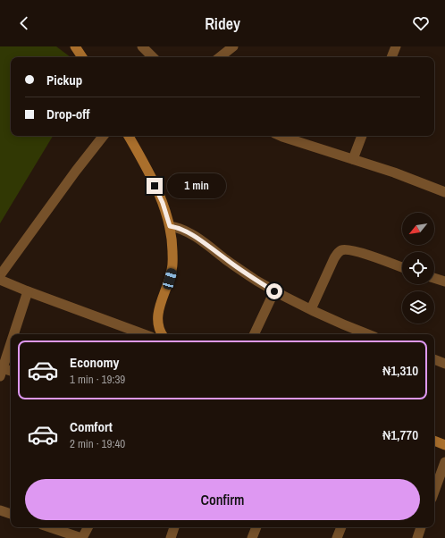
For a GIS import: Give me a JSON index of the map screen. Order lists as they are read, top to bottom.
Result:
{
  "north": "bottom left",
  "page": {
    "header": "Ridey",
    "banner": ["Pickup", "Drop-off"],
    "bubble": "1 min",
    "list": [
      {
        "name": "Economy",
        "note": "1 min · 19:39",
        "value": "₦1,310"
      },
      {
        "name": "Comfort",
        "note": "2 min · 19:40",
        "value": "₦1,770"
      }
    ],
    "buttons": "Confirm"
  }
}
